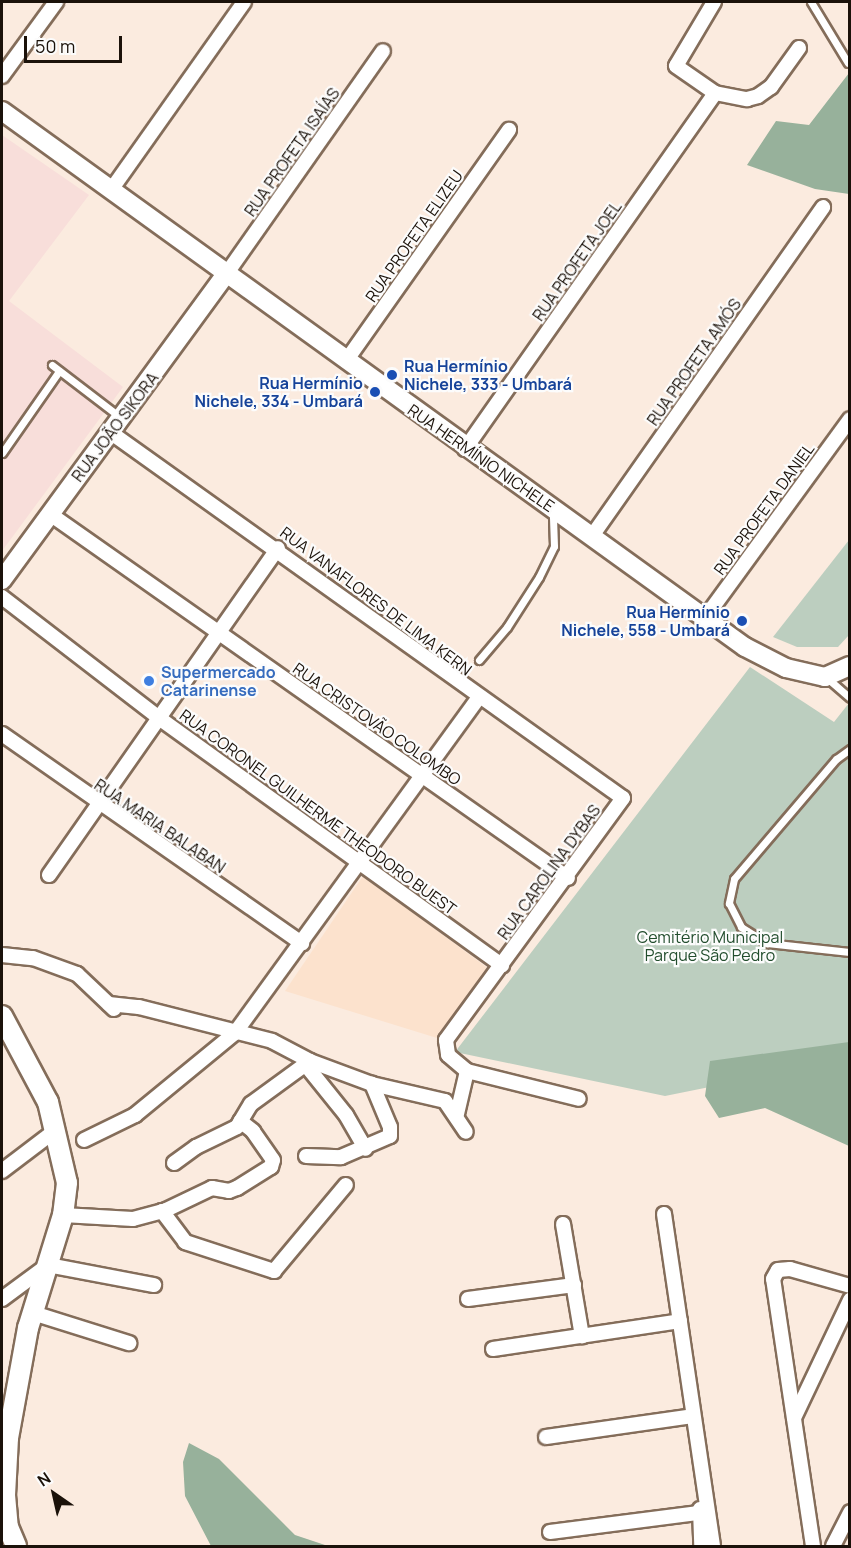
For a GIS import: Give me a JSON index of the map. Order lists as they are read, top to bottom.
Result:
{
  "streets": {
    "street": [
      "RUA PROFETA ISAÍAS",
      "RUA PROFETA ELIZEU",
      "RUA PROFETA JOEL",
      "RUA PROFETA AMÓS",
      "RUA JOÃO SIKORA",
      "RUA HERMÍNIO NICHELE",
      "RUA PROFETA DANIEL",
      "RUA VANAFLORES DE LIMA KERN",
      "RUA CRISTOVÃO COLOMBO",
      "RUA CORONEL GUILHERME THEODORO BUEST",
      "RUA MARIA BALABAN",
      "RUA CAROLINA DYBAS"
    ]
  },
  "crossings": [
    ["RUA PROFETA ISAÍAS", "RUA JOÃO SIKORA"],
    ["RUA PROFETA ISAÍAS", "RUA HERMÍNIO NICHELE"],
    ["RUA PROFETA ELIZEU", "RUA HERMÍNIO NICHELE"],
    ["RUA PROFETA JOEL", "RUA HERMÍNIO NICHELE"],
    ["RUA PROFETA AMÓS", "RUA HERMÍNIO NICHELE"],
    ["RUA JOÃO SIKORA", "RUA HERMÍNIO NICHELE"],
    ["RUA JOÃO SIKORA", "RUA VANAFLORES DE LIMA KERN"],
    ["RUA JOÃO SIKORA", "RUA CRISTOVÃO COLOMBO"],
    ["RUA HERMÍNIO NICHELE", "RUA PROFETA DANIEL"],
    ["RUA VANAFLORES DE LIMA KERN", "RUA CAROLINA DYBAS"],
    ["RUA CRISTOVÃO COLOMBO", "RUA CAROLINA DYBAS"],
    ["RUA CORONEL GUILHERME THEODORO BUEST", "RUA CAROLINA DYBAS"]
  ],
  "parks": ["Cemitério Municipal Parque São Pedro"],
  "places": [
    "Rua Hermínio Nichele, 333 - Umbará",
    "Rua Hermínio Nichele, 334 - Umbará",
    "Rua Hermínio Nichele, 558 - Umbará",
    "Supermercado Catarinense"
  ],
  "scale_bar": "50 m",
  "north": "top left"
}
